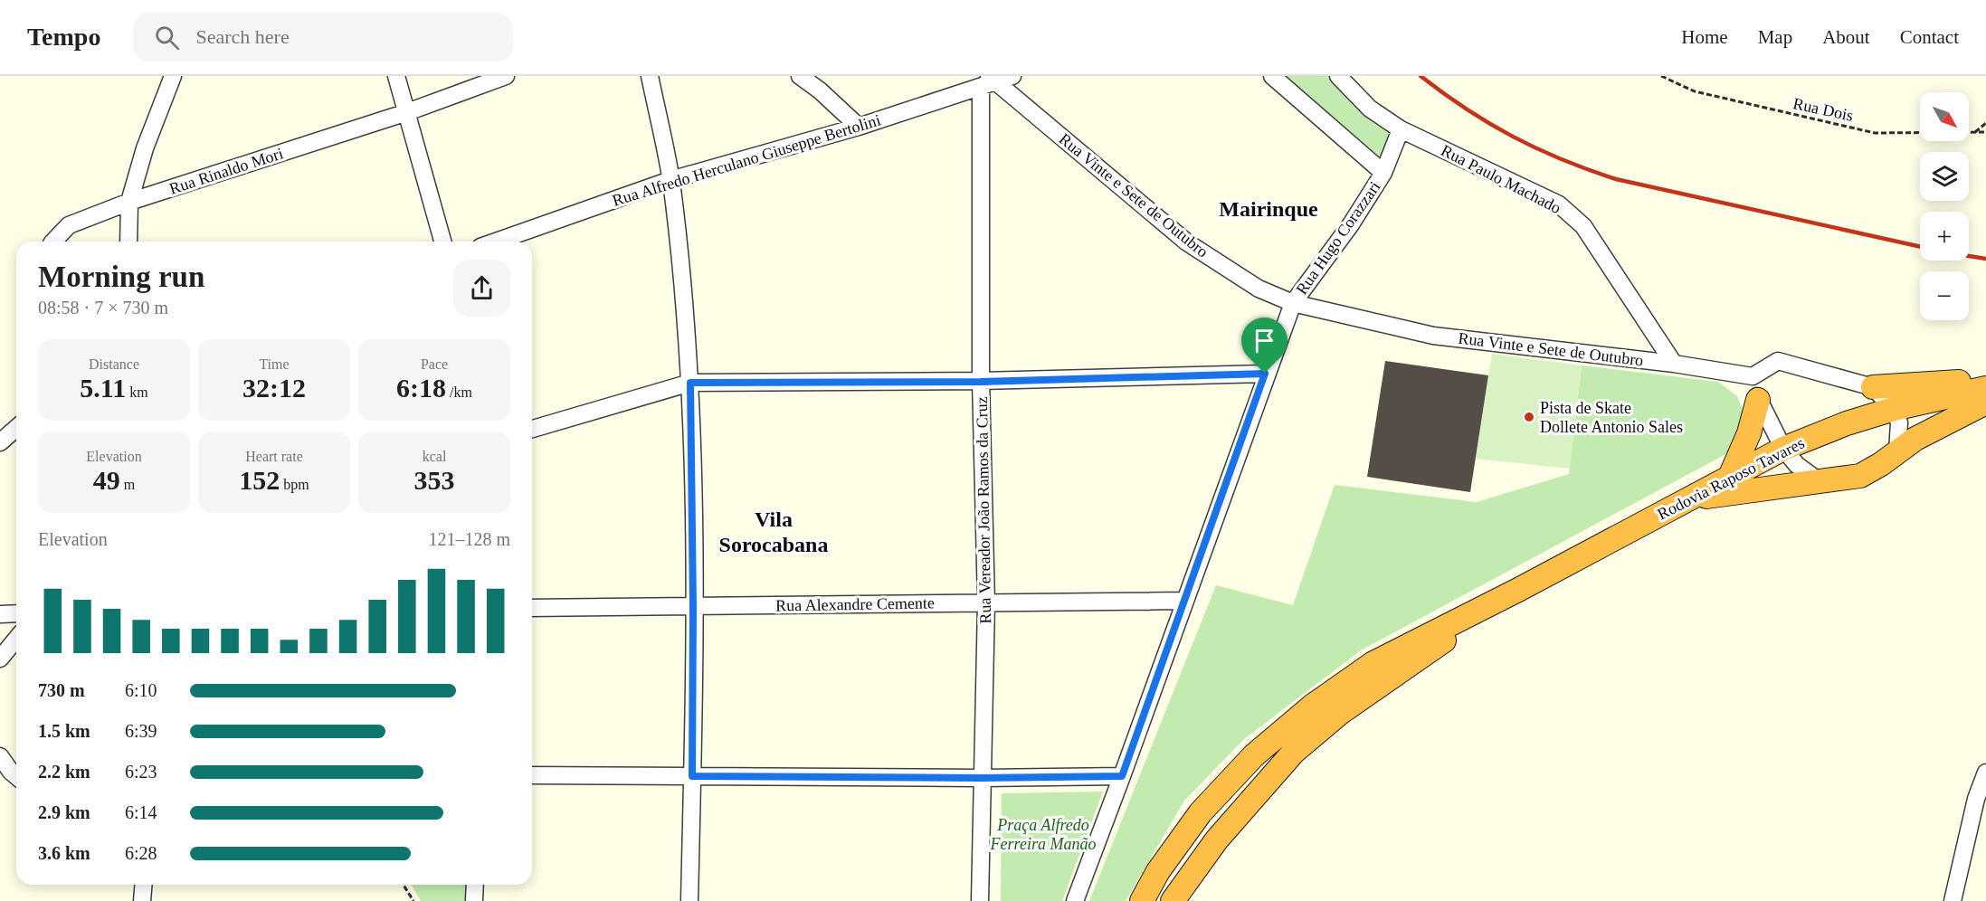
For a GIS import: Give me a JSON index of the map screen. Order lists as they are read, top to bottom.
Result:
{
  "streets": {
    "highway": ["Rodovia Raposo Tavares"],
    "street": [
      "Rua Alfredo Herculano Giuseppe Bertolini",
      "Rua Rinaldo Mori",
      "Rua Paulo Machado",
      "Rua Vinte e Sete de Outubro",
      "Rua Hugo Corazzari",
      "Rua Vereador João Ramos da Cruz",
      "Rua Alexandre Cemente"
    ],
    "path": ["Rua Dois"]
  },
  "crossings": [
    ["Rua Alfredo Herculano Giuseppe Bertolini", "Rua Vinte e Sete de Outubro"],
    ["Rua Alfredo Herculano Giuseppe Bertolini", "Rua Vereador João Ramos da Cruz"],
    ["Rua Paulo Machado", "Rua Vinte e Sete de Outubro"],
    ["Rua Paulo Machado", "Rua Hugo Corazzari"],
    ["Rua Vinte e Sete de Outubro", "Rua Hugo Corazzari"],
    ["Rua Vinte e Sete de Outubro", "Rua Vereador João Ramos da Cruz"],
    ["Rua Hugo Corazzari", "Rua Alexandre Cemente"],
    ["Rua Vereador João Ramos da Cruz", "Rua Alexandre Cemente"]
  ],
  "districts": ["Mairinque", "Vila Sorocabana"],
  "parks": ["Praça Alfredo Ferreira Manão"],
  "places": ["Pista de Skate Dollete Antonio Sales"],
  "north": "bottom right",
  "page": {
    "header": "Tempo",
    "search": "Search here",
    "nav": [
      "Home",
      "Map",
      "About",
      "Contact"
    ],
    "map_buttons": ["+", "−"],
    "heading": ["Morning run", "08:58 · 7 × 730 m"],
    "stats": [
      ["Distance", "5.11 km"],
      ["Time", "32:12"],
      ["Pace", "6:18 /km"],
      ["Elevation", "49 m"],
      ["Heart rate", "152 bpm"],
      ["kcal", "353"]
    ],
    "chart": ["Elevation", "121–128 m"],
    "list": [
      {
        "name": "730 m",
        "note": "6:10"
      },
      {
        "name": "1.5 km",
        "note": "6:39"
      },
      {
        "name": "2.2 km",
        "note": "6:23"
      },
      {
        "name": "2.9 km",
        "note": "6:14"
      },
      {
        "name": "3.6 km",
        "note": "6:28"
      }
    ]
  }
}
